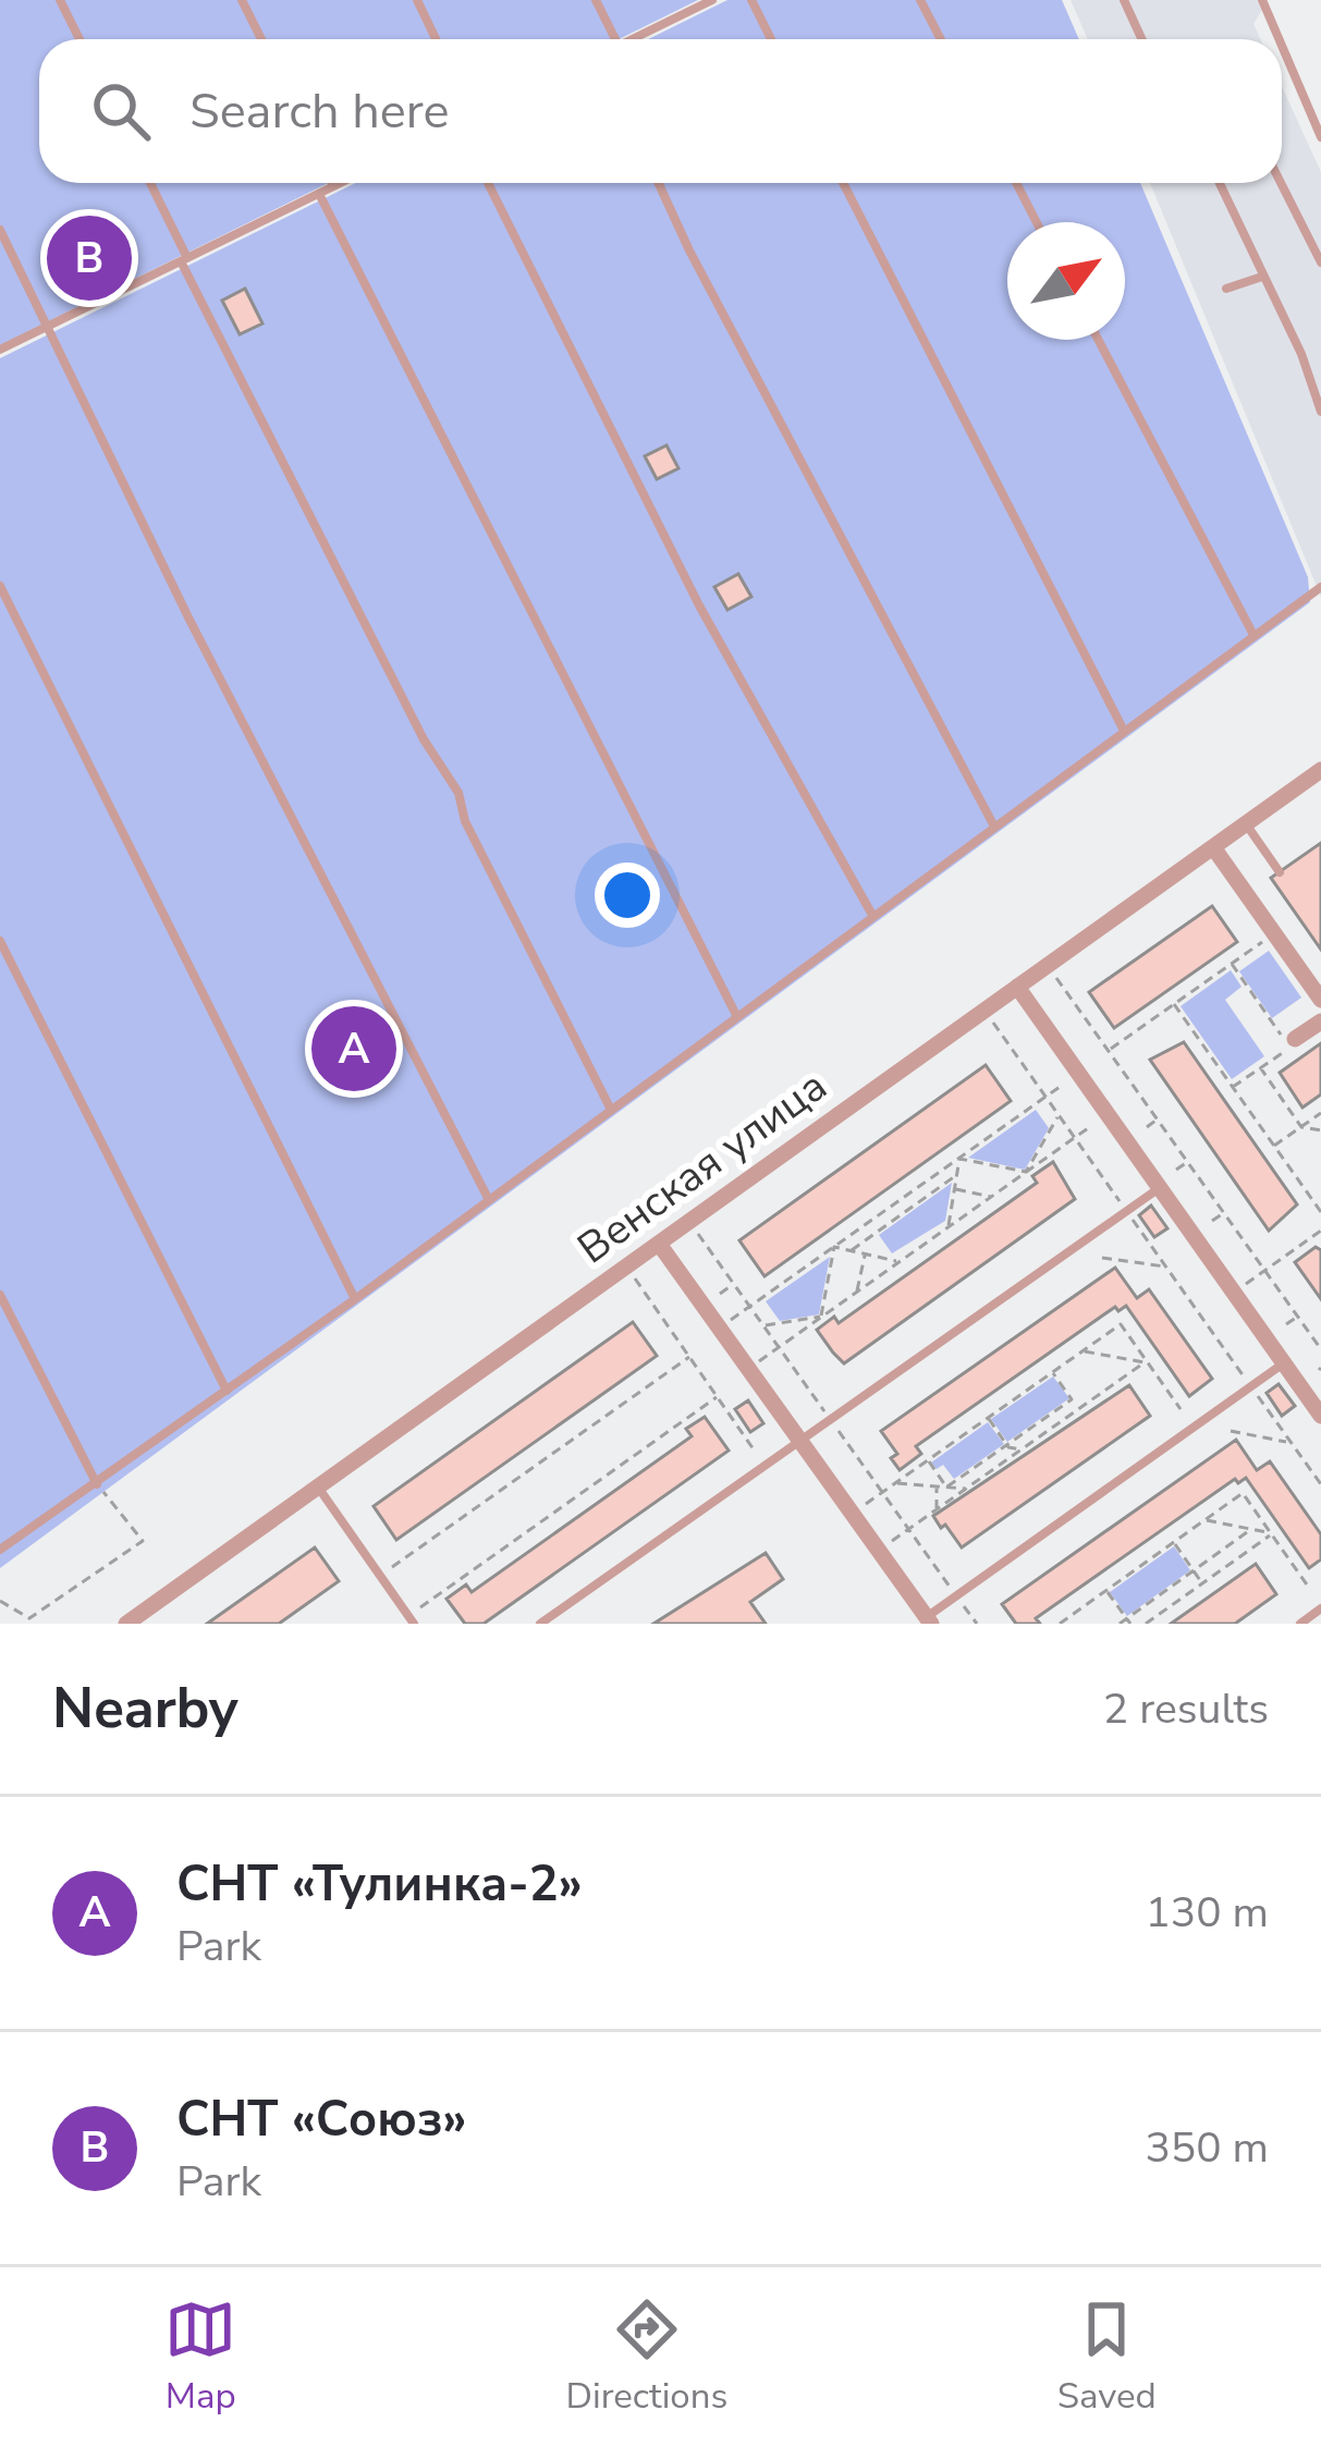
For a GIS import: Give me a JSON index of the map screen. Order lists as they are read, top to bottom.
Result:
{
  "streets": {
    "street": ["Венская улица"]
  },
  "north": "top right",
  "page": {
    "search": "Search here",
    "pins": ["B", "A"],
    "heading": ["Nearby", "2 results"],
    "list": [
      {
        "mark": "A",
        "name": "СНТ «Тулинка-2»",
        "note": "Park",
        "value": "130 m"
      },
      {
        "mark": "B",
        "name": "СНТ «Союз»",
        "note": "Park",
        "value": "350 m"
      }
    ],
    "nav": ["Map", "Directions", "Saved"]
  }
}
